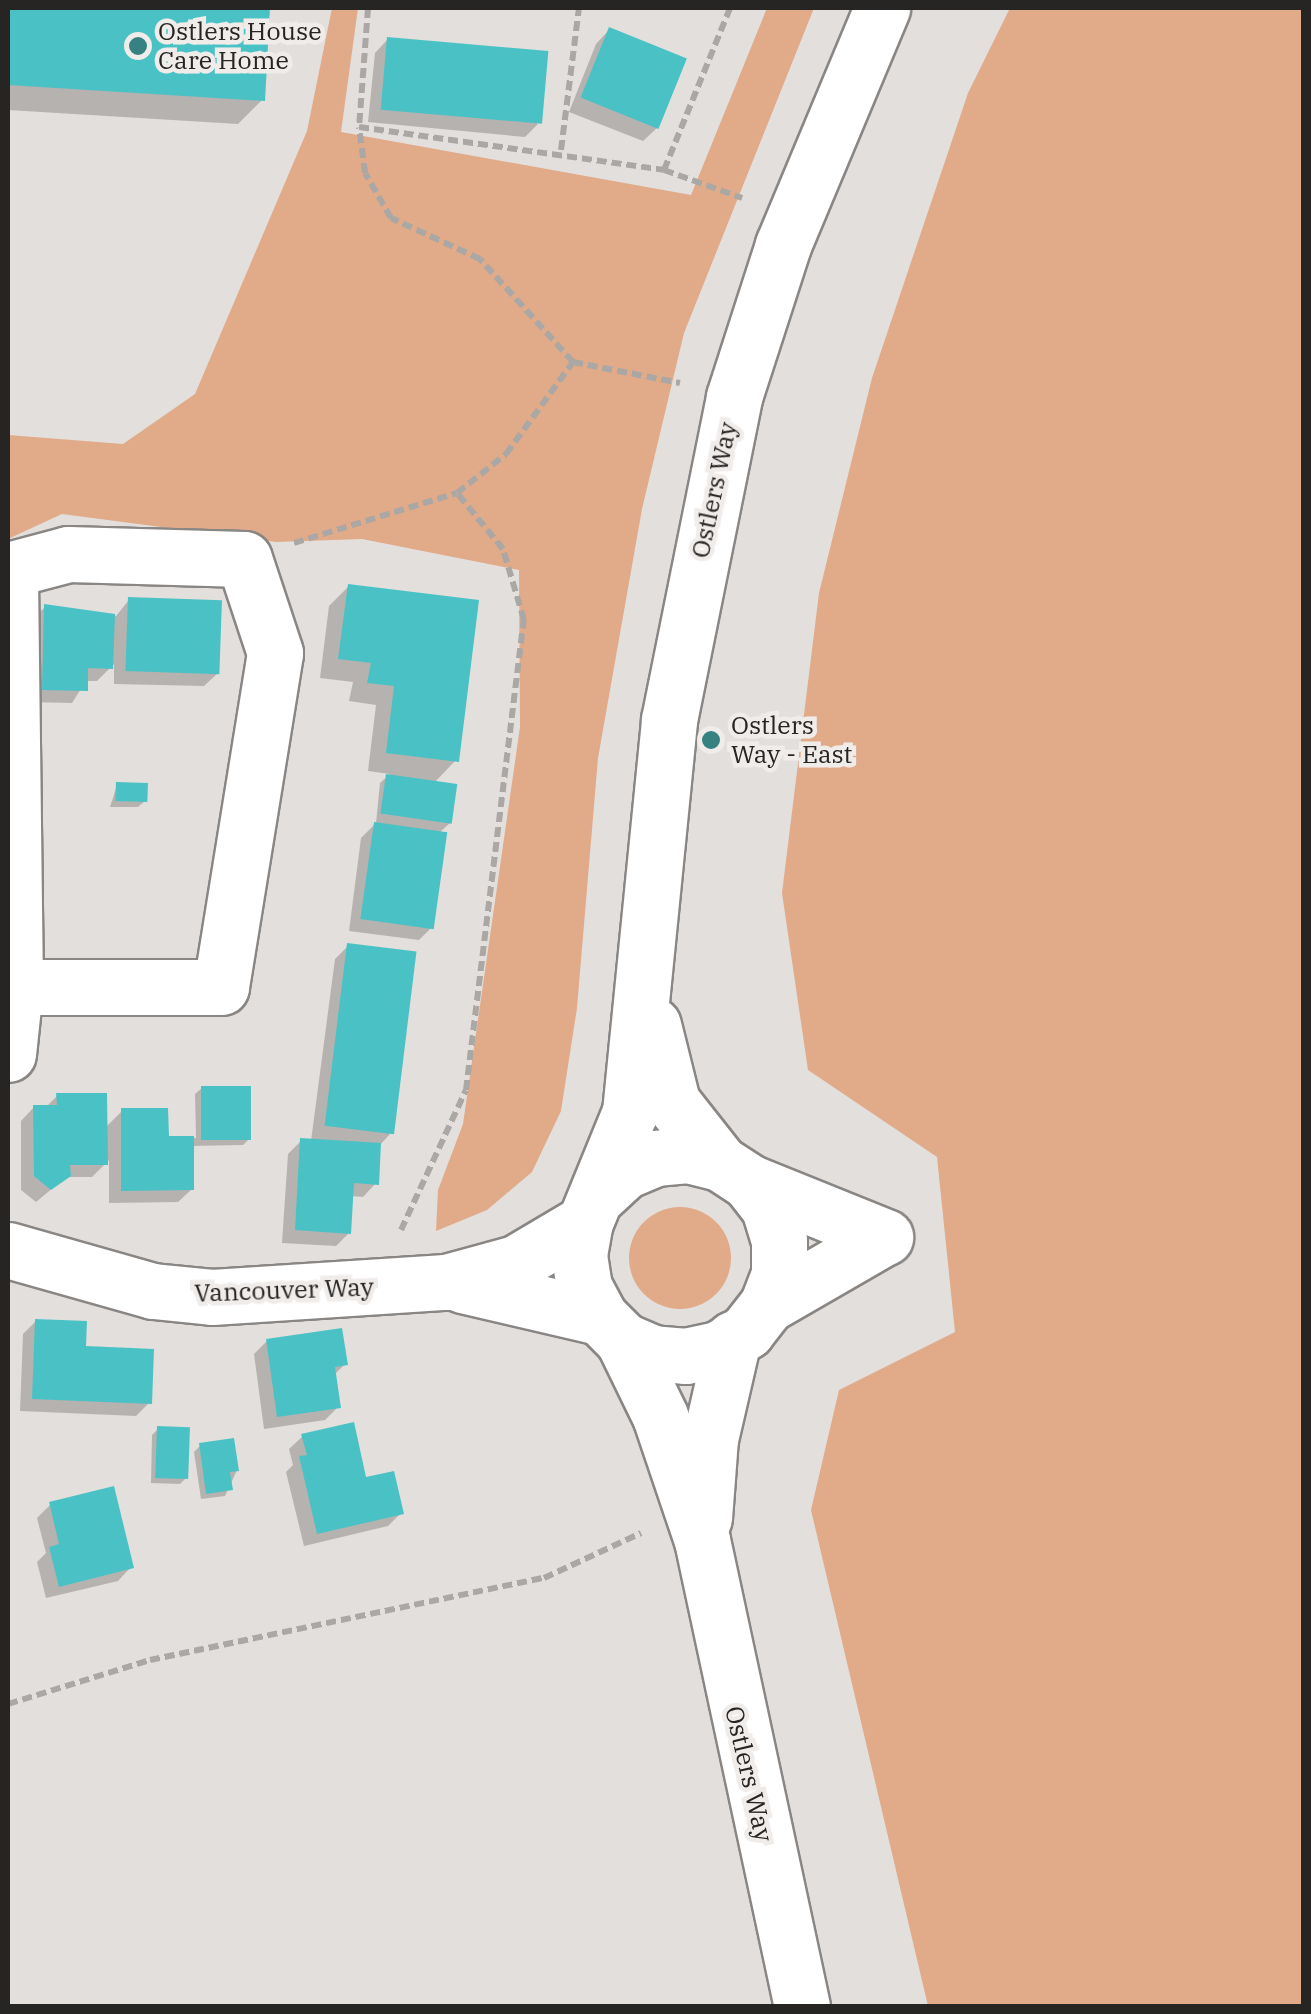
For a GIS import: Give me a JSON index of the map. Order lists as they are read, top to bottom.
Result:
{
  "streets": {
    "street": ["Ostlers Way", "Vancouver Way"]
  },
  "places": ["Ostlers House Care Home", "Ostlers Way - East"]
}
